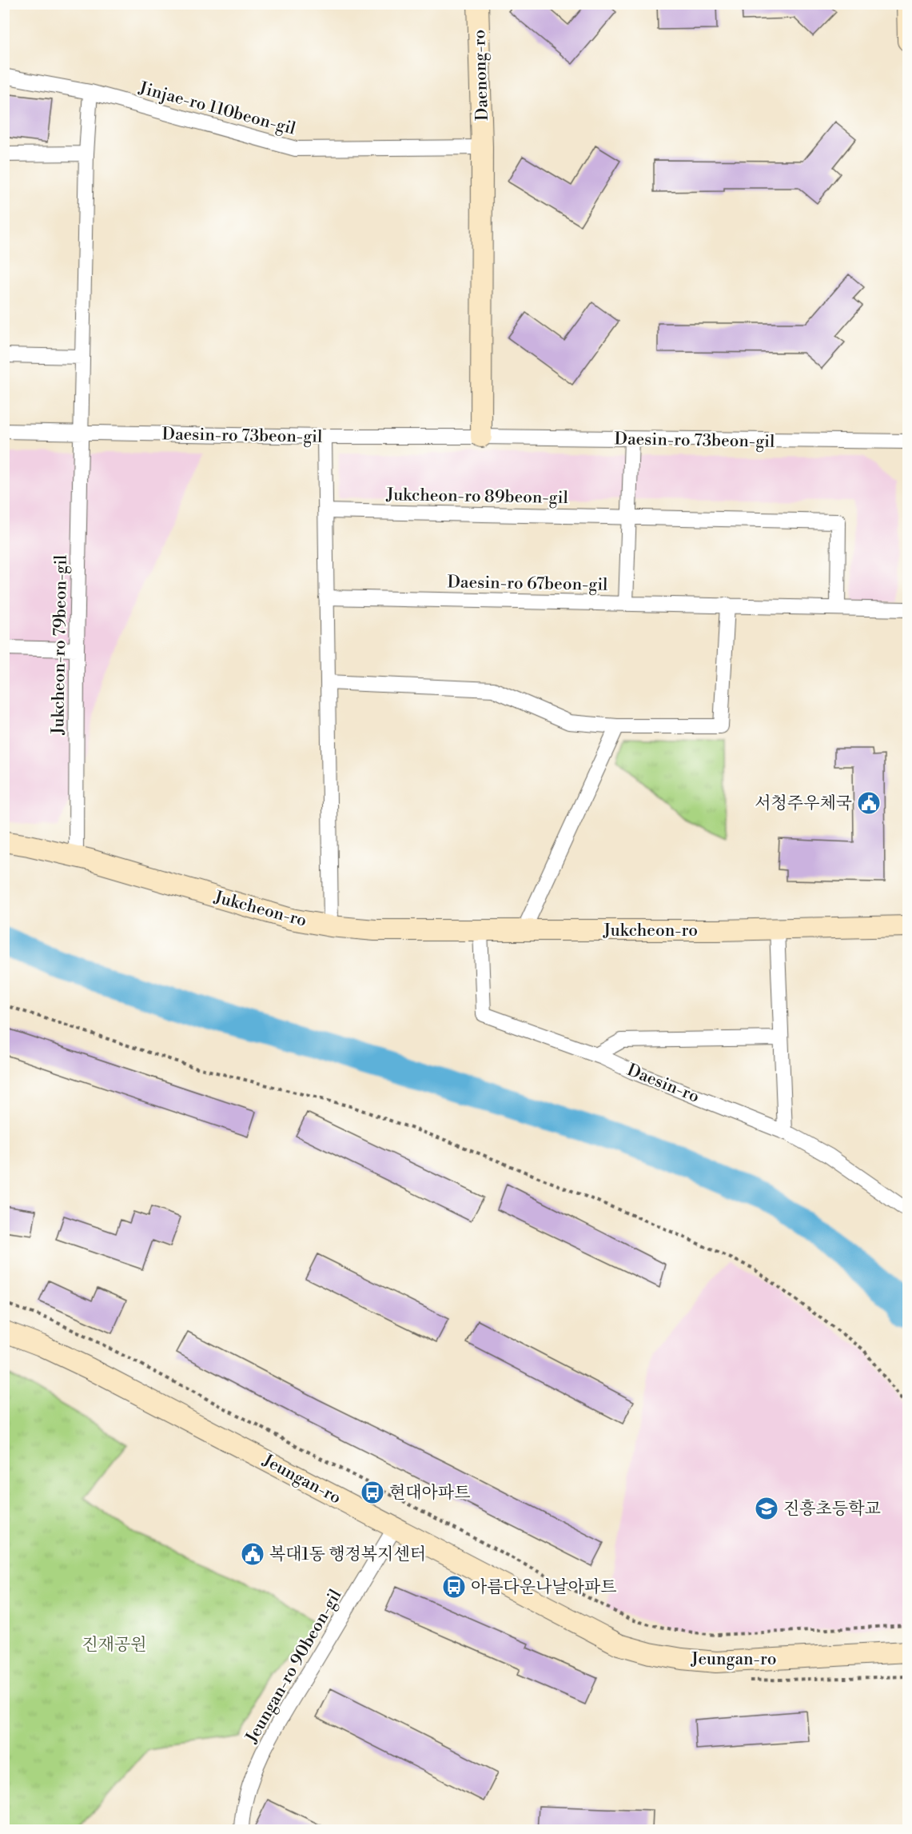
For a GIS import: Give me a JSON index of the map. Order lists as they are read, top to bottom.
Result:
{
  "streets": {
    "street": [
      "Daenong-ro",
      "Jinjae-ro 110beon-gil",
      "Daesin-ro 73beon-gil",
      "Jukcheon-ro 89beon-gil",
      "Daesin-ro 67beon-gil",
      "Jukcheon-ro 79beon-gil",
      "Jukcheon-ro",
      "Daesin-ro",
      "Jeungan-ro",
      "Jeungan-ro 90beon-gil"
    ]
  },
  "crossings": [
    ["Daenong-ro", "Jinjae-ro 110beon-gil"],
    ["Daesin-ro 73beon-gil", "Jukcheon-ro 79beon-gil"],
    ["Jukcheon-ro 79beon-gil", "Jukcheon-ro"],
    ["Jukcheon-ro", "Daesin-ro"],
    ["Jeungan-ro", "Jeungan-ro 90beon-gil"]
  ],
  "parks": ["진재공원"],
  "places": {
    "public building": ["서청주우체국", "복대1동 행정복지센터"],
    "bus stop": ["현대아파트", "아름다운나날아파트"],
    "school or university": ["진흥초등학교"]
  }
}
